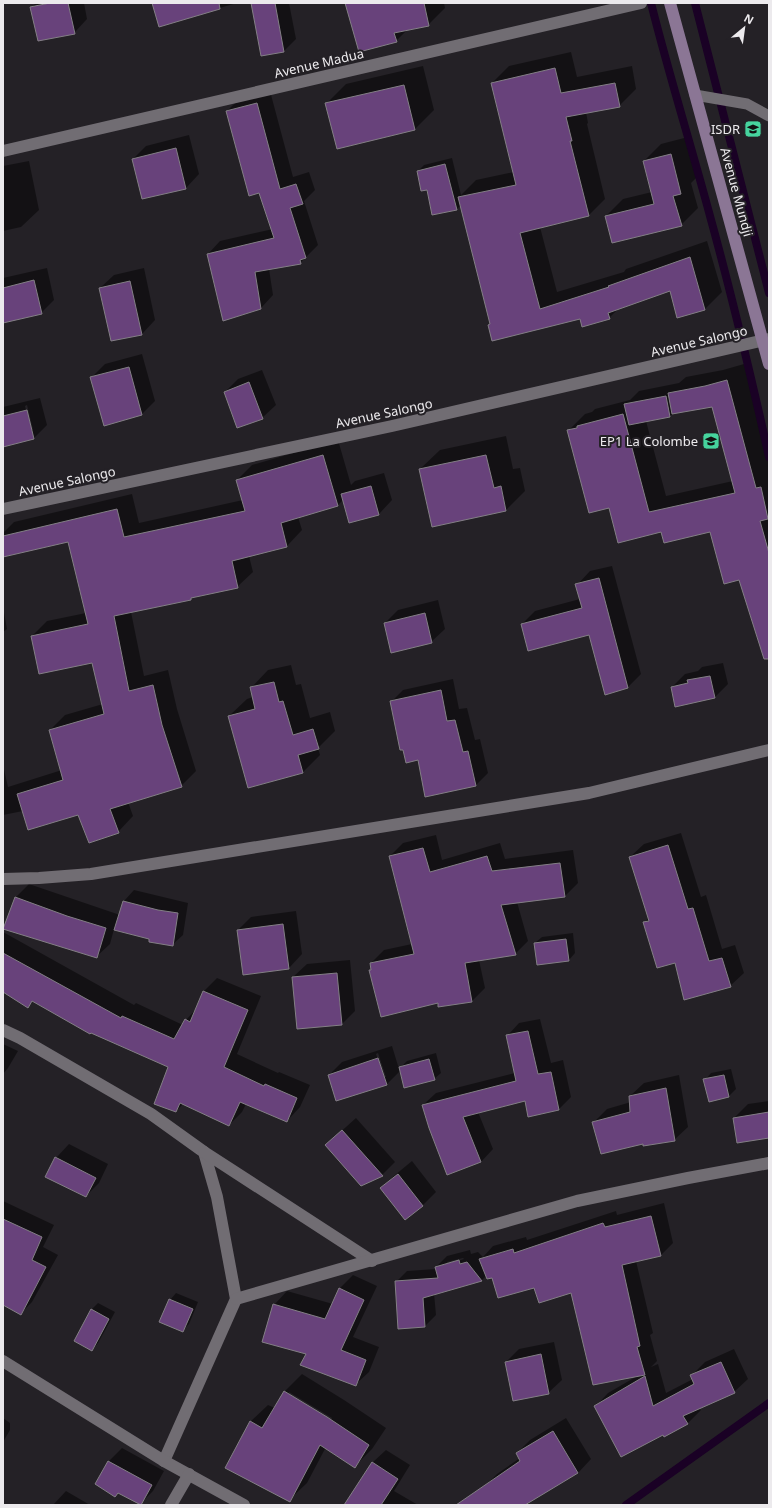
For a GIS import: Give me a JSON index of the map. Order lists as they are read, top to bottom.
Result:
{
  "streets": {
    "street": ["Avenue Madua", "Avenue Mundji", "Avenue Salongo"]
  },
  "crossings": [
    ["Avenue Mundji", "Avenue Salongo"]
  ],
  "places": {
    "school or university": ["ISDR", "EP1 La Colombe"]
  },
  "north": "top right"
}
